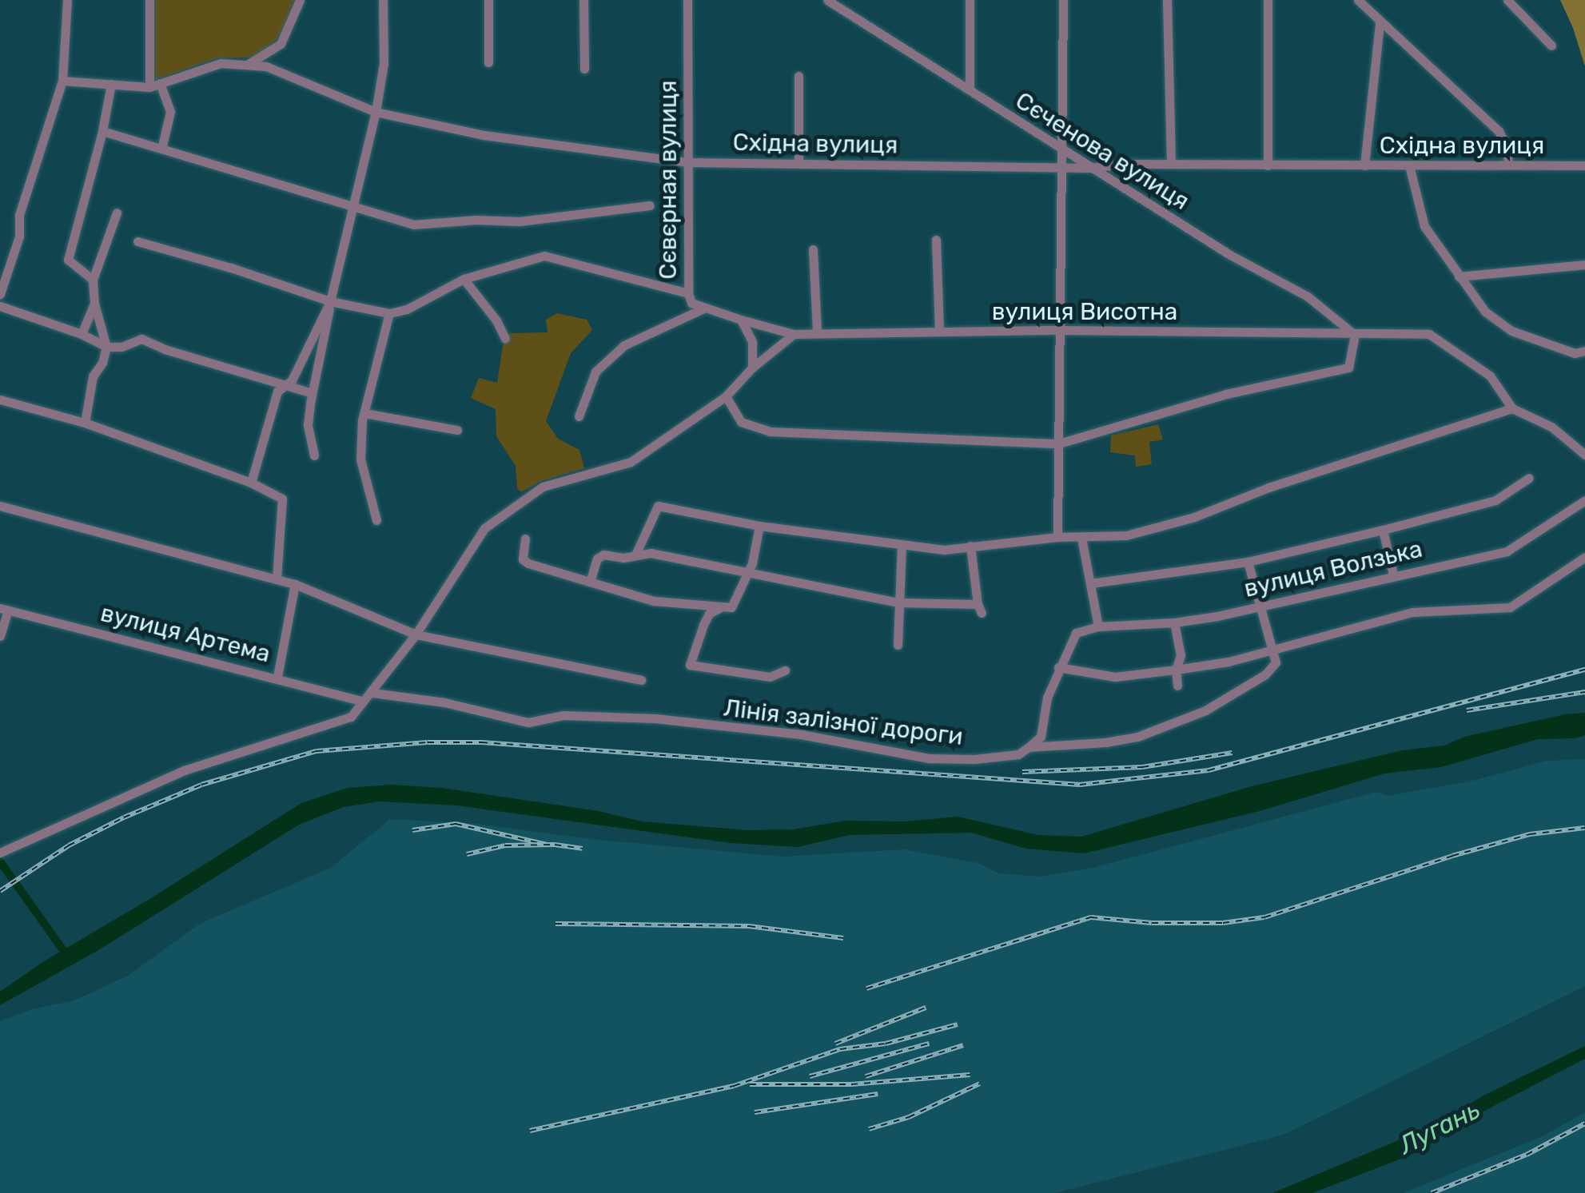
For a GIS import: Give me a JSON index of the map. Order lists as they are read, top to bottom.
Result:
{
  "streets": {
    "street": [
      "Східна вулиця",
      "Сєченова вулиця",
      "Сєвєрная вулиця",
      "вулиця Висотна",
      "вулиця Волзька",
      "вулиця Артема",
      "Лінія залізної дороги"
    ]
  },
  "crossings": [
    ["Східна вулиця", "Сєченова вулиця"],
    ["Східна вулиця", "Сєвєрная вулиця"],
    ["Сєченова вулиця", "вулиця Висотна"],
    ["Сєвєрная вулиця", "вулиця Висотна"]
  ],
  "water": ["Лугань"]
}
